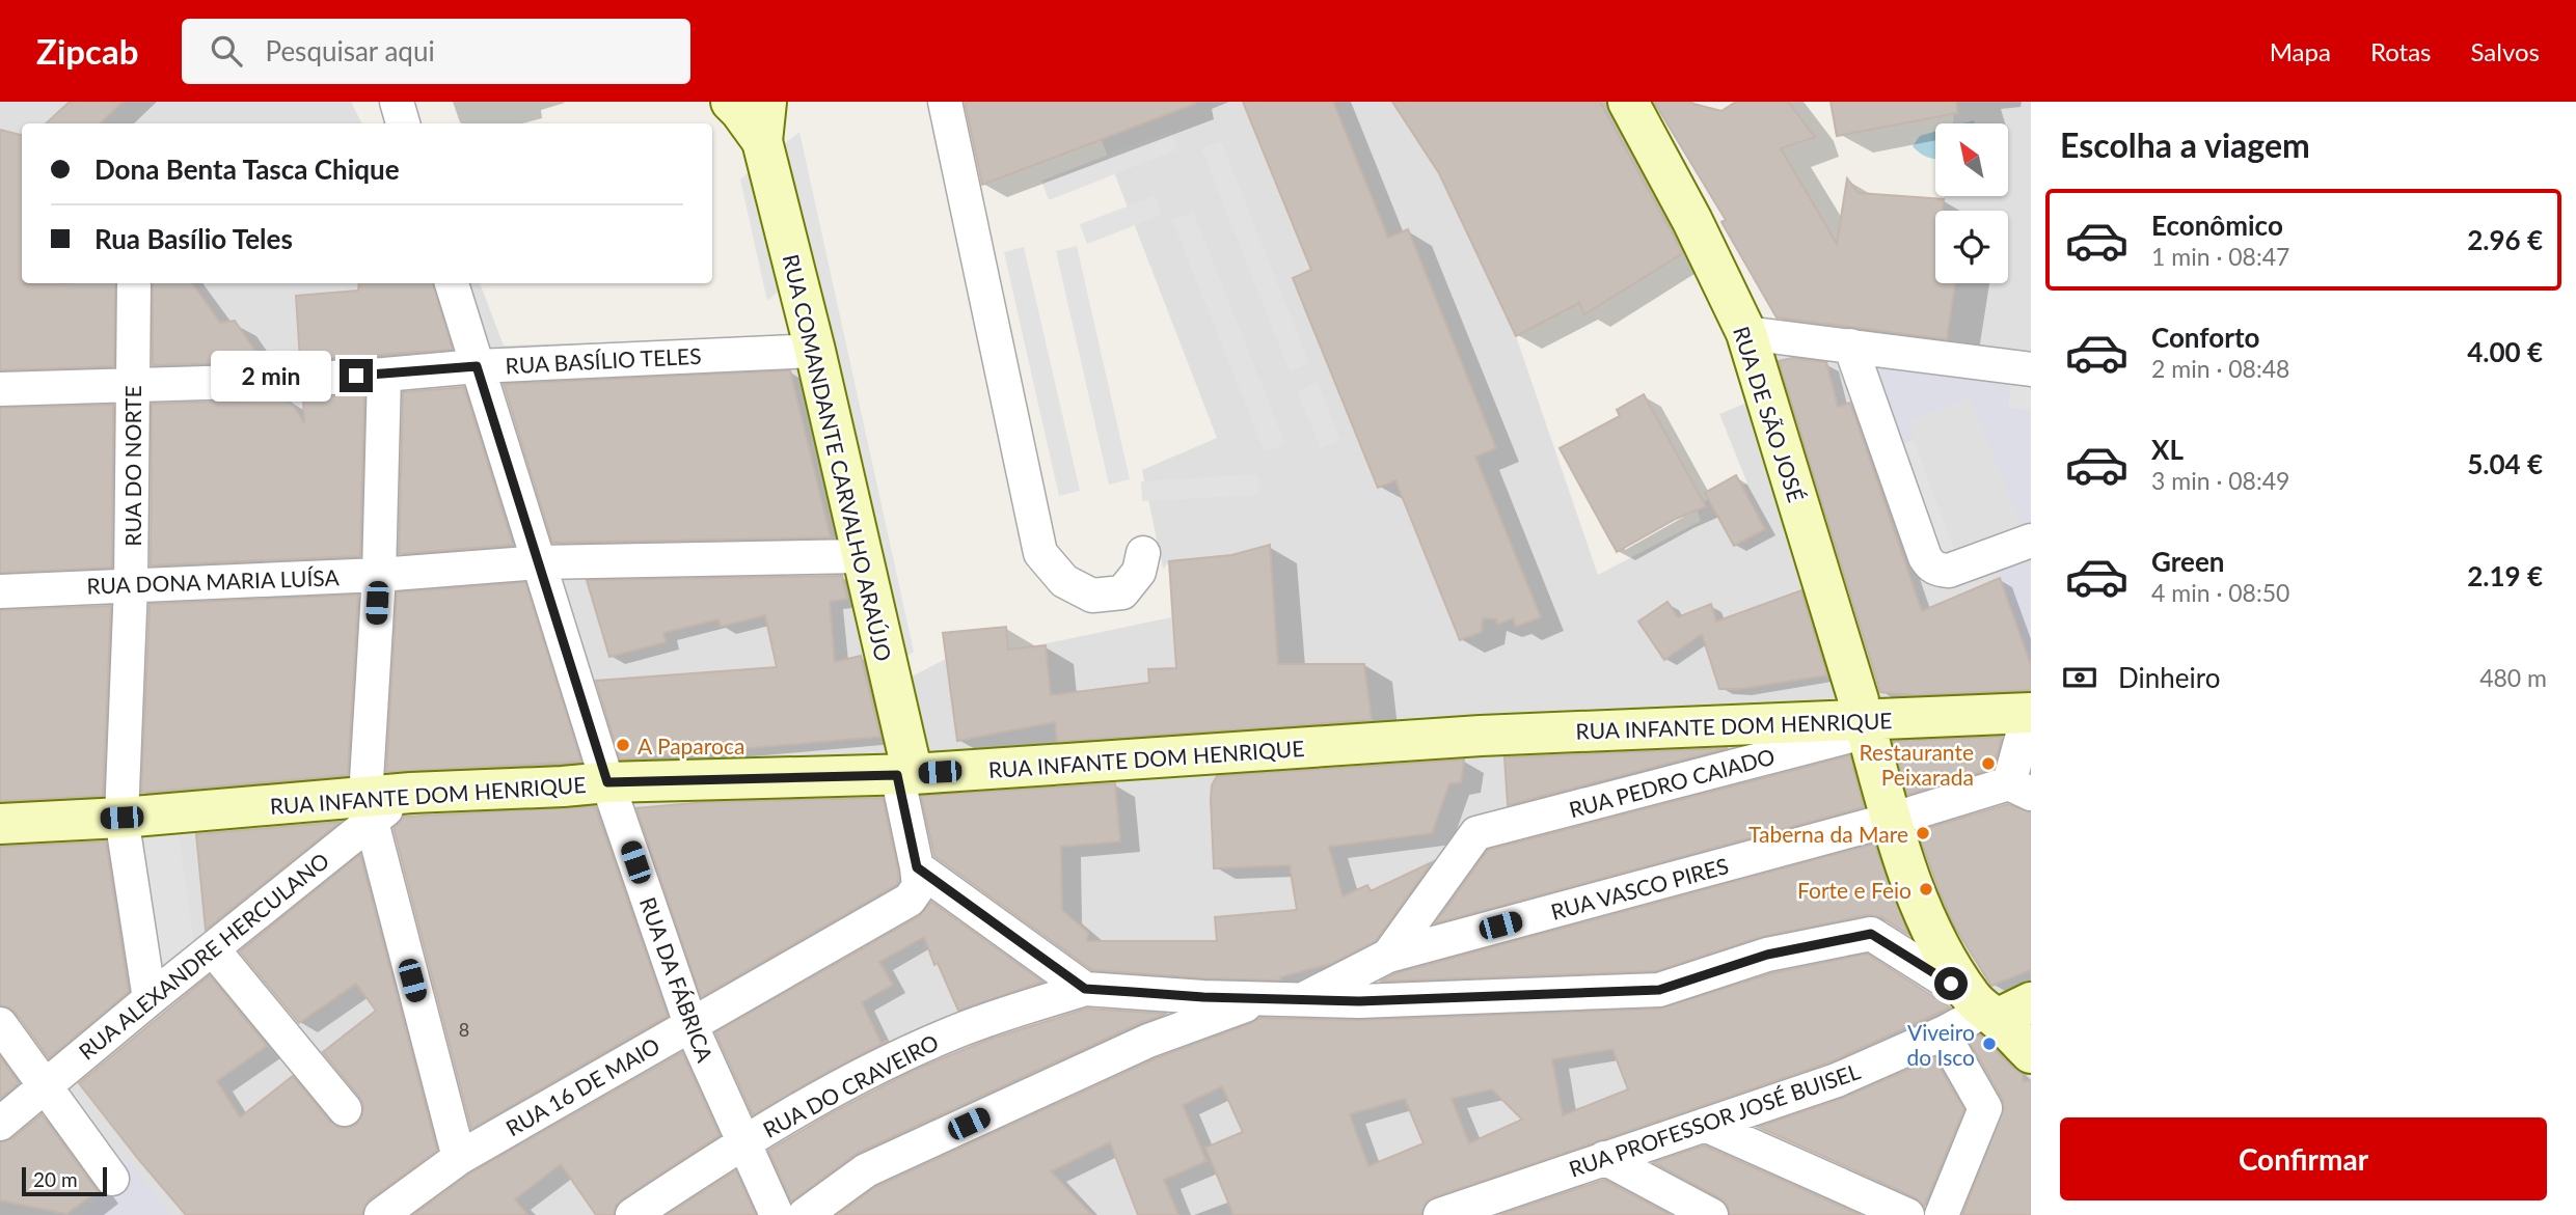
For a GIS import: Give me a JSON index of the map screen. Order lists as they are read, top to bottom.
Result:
{
  "streets": {
    "street": [
      "RUA BASÍLIO TELES",
      "RUA DE SÃO JOSÉ",
      "RUA COMANDANTE CARVALHO ARAÚJO",
      "RUA DO NORTE",
      "RUA DONA MARIA LUÍSA",
      "RUA INFANTE DOM HENRIQUE",
      "RUA PEDRO CAIADO",
      "RUA VASCO PIRES",
      "RUA ALEXANDRE HERCULANO",
      "RUA DA FÁBRICA",
      "RUA DO CRAVEIRO",
      "RUA 16 DE MAIO",
      "RUA PROFESSOR JOSÉ BUISEL"
    ]
  },
  "crossings": [
    ["RUA BASÍLIO TELES", "RUA COMANDANTE CARVALHO ARAÚJO"],
    ["RUA BASÍLIO TELES", "RUA DO NORTE"],
    ["RUA BASÍLIO TELES", "RUA DA FÁBRICA"],
    ["RUA DE SÃO JOSÉ", "RUA PEDRO CAIADO"],
    ["RUA DE SÃO JOSÉ", "RUA VASCO PIRES"],
    ["RUA DE SÃO JOSÉ", "RUA PROFESSOR JOSÉ BUISEL"],
    ["RUA COMANDANTE CARVALHO ARAÚJO", "RUA DONA MARIA LUÍSA"],
    ["RUA COMANDANTE CARVALHO ARAÚJO", "RUA INFANTE DOM HENRIQUE"],
    ["RUA DO NORTE", "RUA DONA MARIA LUÍSA"],
    ["RUA DO NORTE", "RUA INFANTE DOM HENRIQUE"],
    ["RUA DO NORTE", "RUA ALEXANDRE HERCULANO"],
    ["RUA DONA MARIA LUÍSA", "RUA DA FÁBRICA"],
    ["RUA INFANTE DOM HENRIQUE", "RUA ALEXANDRE HERCULANO"],
    ["RUA INFANTE DOM HENRIQUE", "RUA DA FÁBRICA"],
    ["RUA PEDRO CAIADO", "RUA VASCO PIRES"],
    ["RUA DA FÁBRICA", "RUA DO CRAVEIRO"],
    ["RUA DA FÁBRICA", "RUA 16 DE MAIO"]
  ],
  "places": [
    "A Paparoca",
    "Restaurante Peixarada",
    "Taberna da Mare",
    "Forte e Feio",
    "Viveiro do Isco"
  ],
  "house_numbers": ["8"],
  "scale_bar": "20 m",
  "north": "top left",
  "page": {
    "header": "Zipcab",
    "search": "Pesquisar aqui",
    "nav": ["Mapa", "Rotas", "Salvos"],
    "heading": "Escolha a viagem",
    "banner": ["Dona Benta Tasca Chique", "Rua Basílio Teles"],
    "list": [
      {
        "name": "Econômico",
        "note": "1 min · 08:47",
        "value": "2.96 €"
      },
      {
        "name": "Conforto",
        "note": "2 min · 08:48",
        "value": "4.00 €"
      },
      {
        "name": "XL",
        "note": "3 min · 08:49",
        "value": "5.04 €"
      },
      {
        "name": "Green",
        "note": "4 min · 08:50",
        "value": "2.19 €"
      }
    ],
    "bubble": "2 min",
    "pay": ["Dinheiro", "480 m"],
    "buttons": "Confirmar",
    "scale": "20 m"
  }
}
